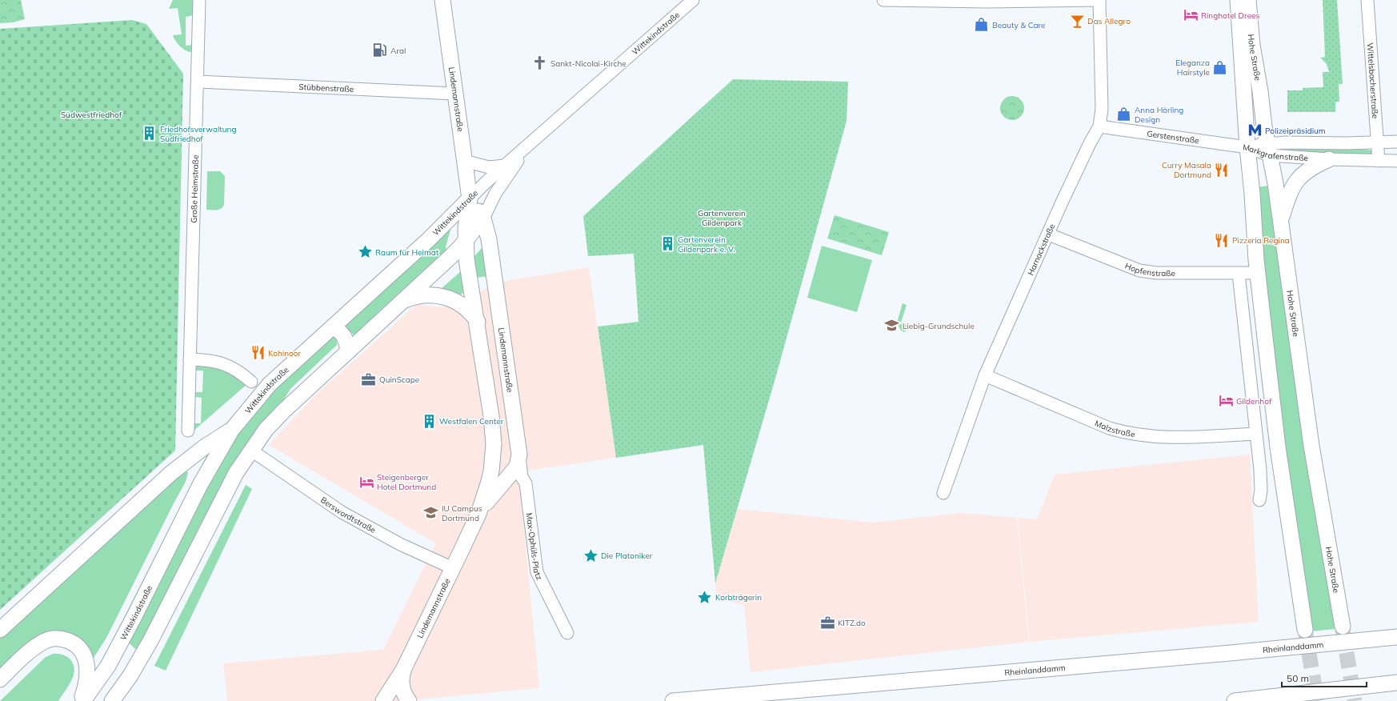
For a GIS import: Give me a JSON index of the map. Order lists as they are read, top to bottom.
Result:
{
  "streets": {
    "main road": [
      "Wittekindstraße",
      "Hohe Straße",
      "Lindemannstraße",
      "Rheinlanddamm"
    ],
    "street": [
      "Wittelsbacherstraße",
      "Stübbenstraße",
      "Gerstenstraße",
      "Markgrafenstraße",
      "Große Heimstraße",
      "Harnackstraße",
      "Hopfenstraße",
      "Malzstraße",
      "Berswordtstraße",
      "Max-Ophüls-Platz"
    ]
  },
  "crossings": [
    ["Wittekindstraße", "Lindemannstraße"],
    ["Wittekindstraße", "Berswordtstraße"],
    ["Hohe Straße", "Gerstenstraße"],
    ["Hohe Straße", "Markgrafenstraße"],
    ["Hohe Straße", "Hopfenstraße"],
    ["Wittelsbacherstraße", "Markgrafenstraße"],
    ["Stübbenstraße", "Lindemannstraße"],
    ["Stübbenstraße", "Große Heimstraße"],
    ["Lindemannstraße", "Berswordtstraße"],
    ["Lindemannstraße", "Max-Ophüls-Platz"],
    ["Gerstenstraße", "Markgrafenstraße"],
    ["Gerstenstraße", "Harnackstraße"],
    ["Harnackstraße", "Hopfenstraße"],
    ["Harnackstraße", "Malzstraße"]
  ],
  "parks": ["Südwestfriedhof", "Gartenverein Gildenpark"],
  "places": {
    "hotel": ["Ringhotel Drees", "Gildenhof", "Steigenberger Hotel Dortmund"],
    "bar": ["Das Allegro"],
    "shop": ["Beauty & Care", "Eleganza Hairstyle", "Anna Hörling Design"],
    "fuel station": ["Aral"],
    "church": ["Sankt-Nicolai-Kirche"],
    "metro station": ["Polizeipräsidium"],
    "building": ["Friedhofsverwaltung Südfriedhof", "Gartenverein Gildenpark e. V.", "Westfalen Center"],
    "restaurant": ["Curry Masala Dortmund", "Pizzeria Regina", "Kohinoor"],
    "place": ["Raum für Heimat", "Die Platoniker", "Korbträgerin"],
    "school or university": ["Liebig-Grundschule", "IU Campus Dortmund"],
    "office": ["QuinScape", "KITZ.do"]
  },
  "scale_bar": "50 m"
}
